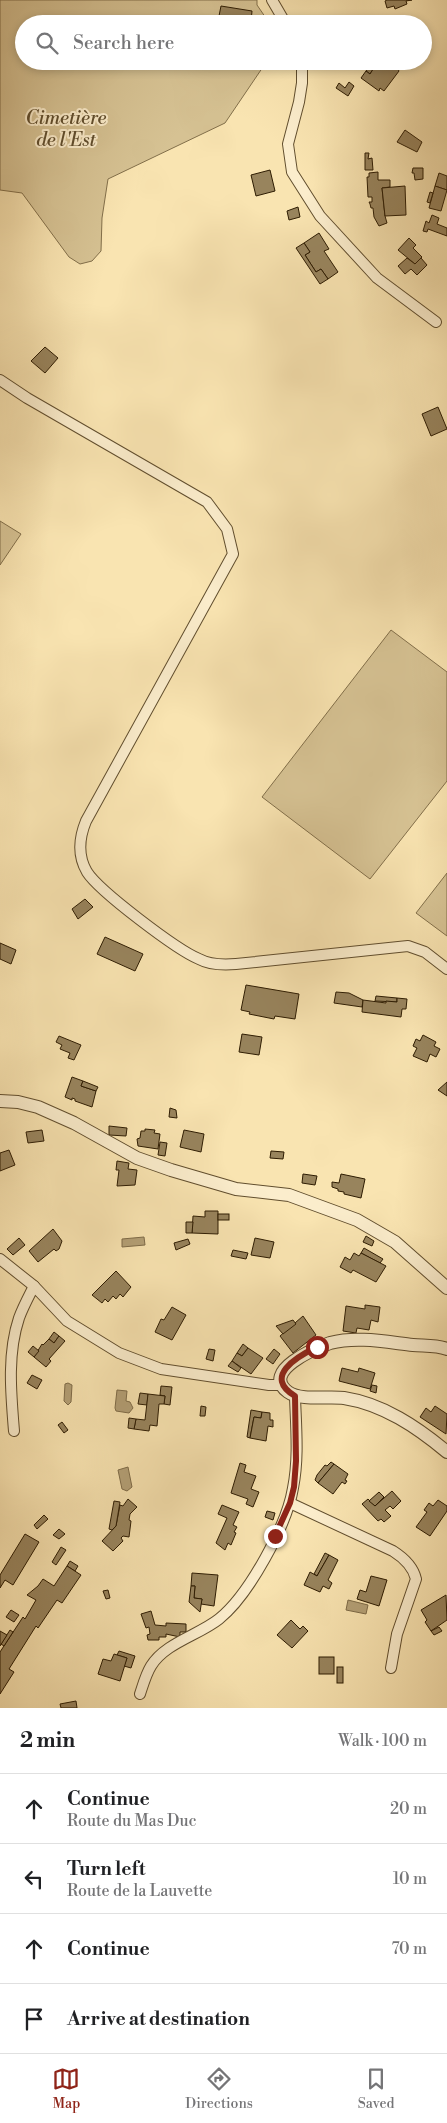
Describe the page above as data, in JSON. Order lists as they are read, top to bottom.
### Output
{
  "parks": ["Cimetière de l'Est"],
  "page": {
    "search": "Search here",
    "heading": ["2 min", "Walk · 100 m"],
    "list": [
      ["Continue", "Route du Mas Duc", "20 m"],
      ["Turn left", "Route de la Lauvette", "10 m"],
      ["Continue", "70 m"],
      "Arrive at destination"
    ],
    "nav": ["Map", "Directions", "Saved"]
  }
}
